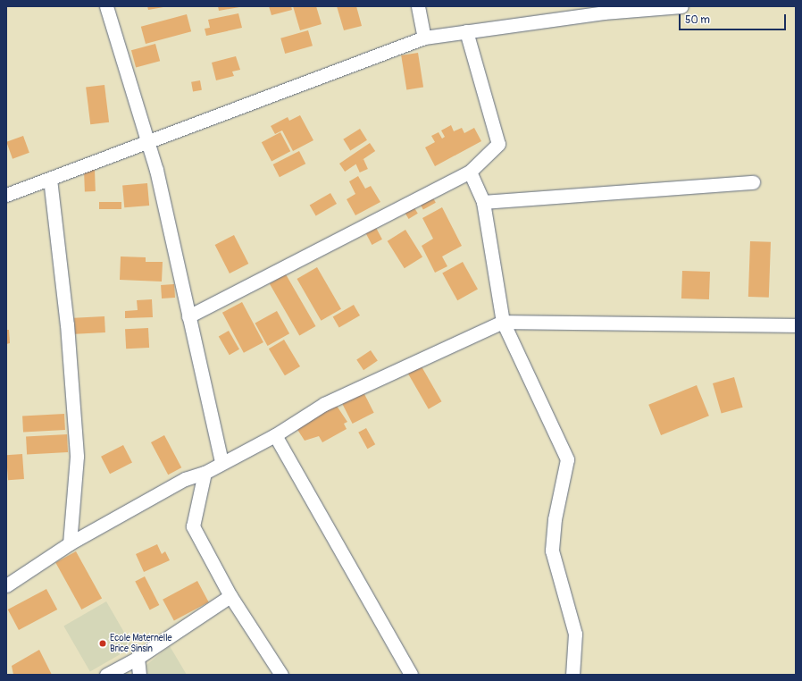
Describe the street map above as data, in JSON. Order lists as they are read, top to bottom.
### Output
{
  "places": ["Ecole Maternelle Brice Sinsin"],
  "scale_bar": "50 m"
}
